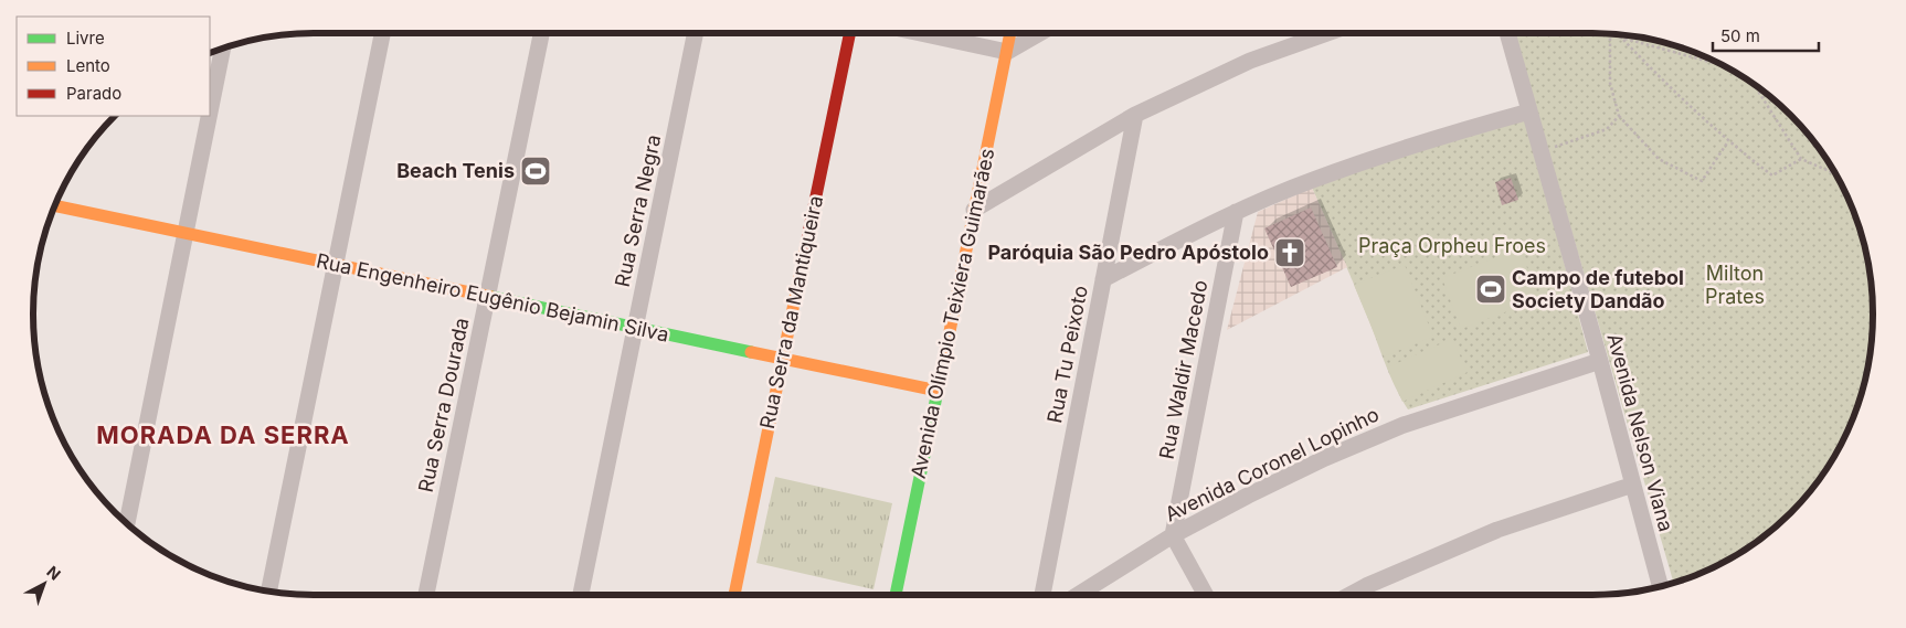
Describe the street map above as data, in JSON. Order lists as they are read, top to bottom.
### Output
{
  "streets": {
    "street": [
      "Rua Serra Negra",
      "Rua Engenheiro Eugênio Bejamin Silva",
      "Rua Serra da Mantiqueira",
      "Avenida Olímpio Teixiera Guimarães",
      "Rua Tu Peixoto",
      "Rua Waldir Macedo",
      "Rua Serra Dourada",
      "Avenida Nelson Viana",
      "Avenida Coronel Lopinho"
    ]
  },
  "crossings": [
    ["Rua Serra Negra", "Rua Engenheiro Eugênio Bejamin Silva"],
    ["Rua Engenheiro Eugênio Bejamin Silva", "Rua Serra da Mantiqueira"],
    ["Rua Engenheiro Eugênio Bejamin Silva", "Avenida Olímpio Teixiera Guimarães"],
    ["Rua Engenheiro Eugênio Bejamin Silva", "Rua Serra Dourada"],
    ["Rua Waldir Macedo", "Avenida Coronel Lopinho"],
    ["Avenida Nelson Viana", "Avenida Coronel Lopinho"]
  ],
  "districts": ["MORADA DA SERRA"],
  "parks": ["Praça Orpheu Froes", "Milton Prates"],
  "places": {
    "sports": ["Beach Tenis", "Campo de futebol Society Dandão"],
    "church": ["Paróquia São Pedro Apóstolo"]
  },
  "legend": ["Livre", "Lento", "Parado"],
  "scale_bar": "50 m",
  "north": "top right"
}
